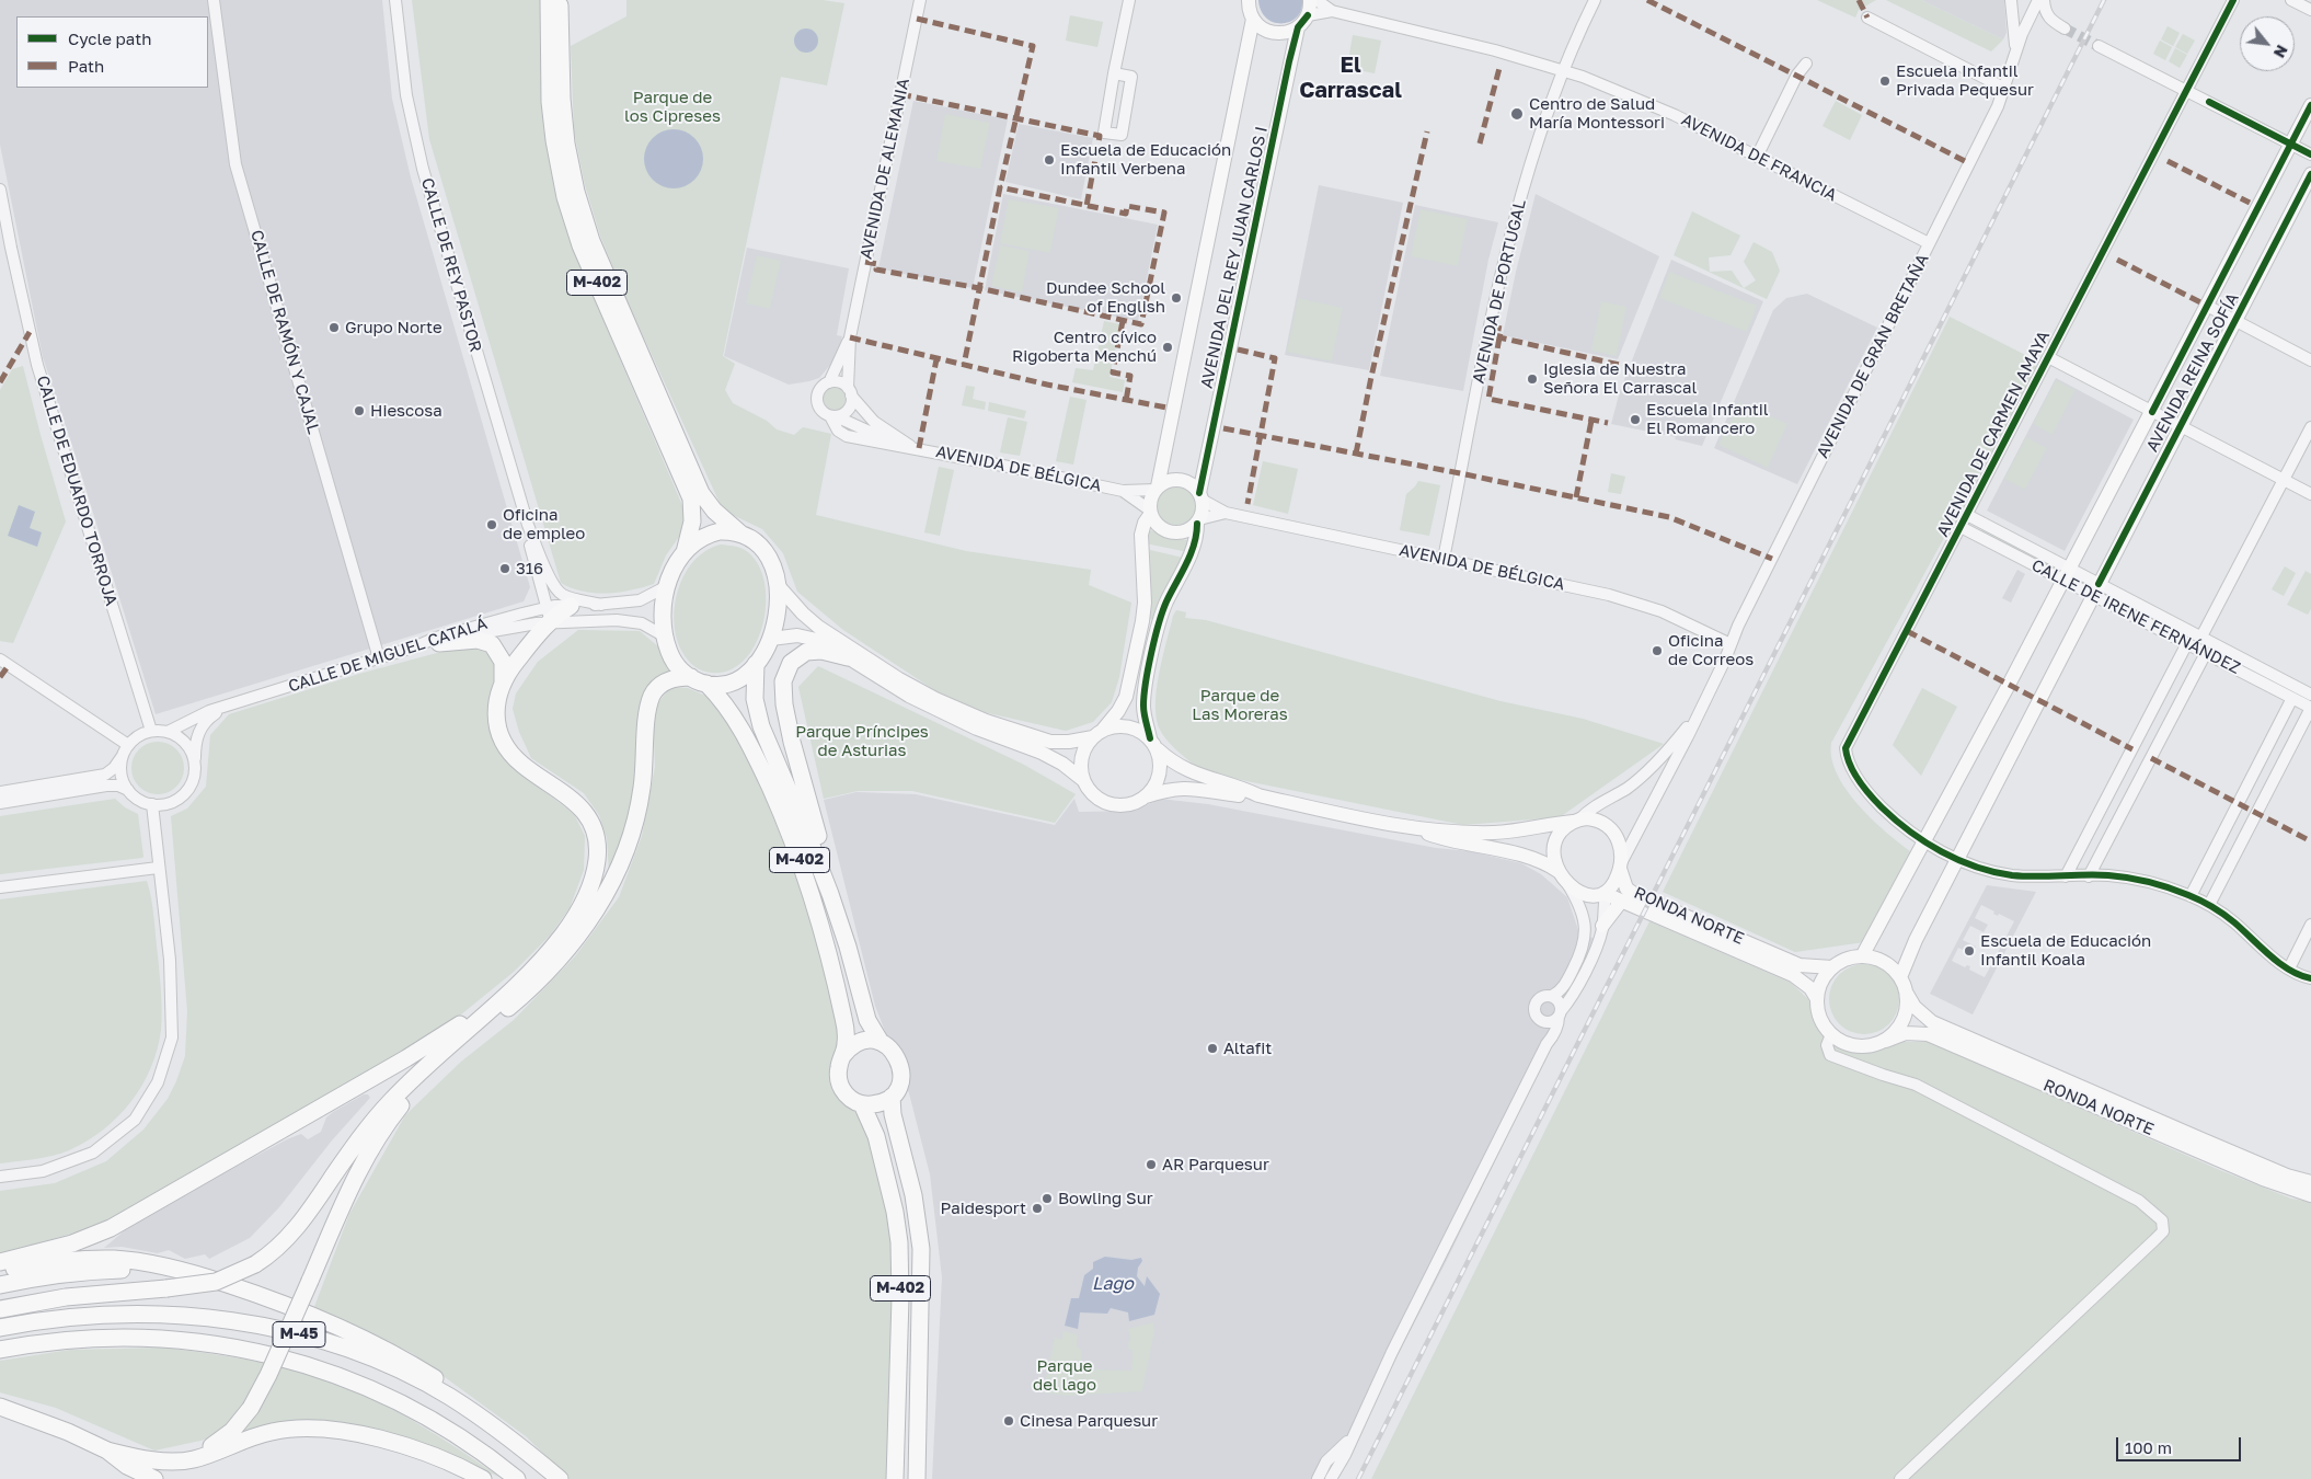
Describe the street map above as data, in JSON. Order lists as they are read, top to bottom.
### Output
{
  "streets": {
    "highway": ["M-402", "M-45"],
    "main road": [
      "AVENIDA DEL REY JUAN CARLOS I",
      "AVENIDA DE GRAN BRETAÑA",
      "AVENIDA REINA SOFÍA",
      "RONDA NORTE"
    ],
    "street": [
      "AVENIDA DE FRANCIA",
      "AVENIDA DE ALEMANIA",
      "CALLE DE REY PASTOR",
      "AVENIDA DE PORTUGAL",
      "CALLE DE RAMÓN Y CAJAL",
      "AVENIDA DE CARMEN AMAYA",
      "AVENIDA DE BÉLGICA",
      "CALLE DE EDUARDO TORROJA",
      "CALLE DE IRENE FERNÁNDEZ",
      "CALLE DE MIGUEL CATALÁ"
    ]
  },
  "crossings": [
    ["AVENIDA DE FRANCIA", "AVENIDA DE PORTUGAL"],
    ["AVENIDA DE FRANCIA", "AVENIDA DE GRAN BRETAÑA"],
    ["AVENIDA DE ALEMANIA", "AVENIDA DE BÉLGICA"],
    ["CALLE DE REY PASTOR", "CALLE DE MIGUEL CATALÁ"],
    ["AVENIDA DE PORTUGAL", "AVENIDA DE BÉLGICA"],
    ["CALLE DE RAMÓN Y CAJAL", "CALLE DE MIGUEL CATALÁ"],
    ["AVENIDA DE GRAN BRETAÑA", "AVENIDA DE BÉLGICA"],
    ["AVENIDA DE GRAN BRETAÑA", "RONDA NORTE"],
    ["AVENIDA REINA SOFÍA", "AVENIDA DE CARMEN AMAYA"],
    ["AVENIDA REINA SOFÍA", "CALLE DE IRENE FERNÁNDEZ"],
    ["AVENIDA REINA SOFÍA", "RONDA NORTE"],
    ["AVENIDA DE CARMEN AMAYA", "CALLE DE IRENE FERNÁNDEZ"],
    ["CALLE DE EDUARDO TORROJA", "CALLE DE MIGUEL CATALÁ"]
  ],
  "districts": ["El Carrascal"],
  "water": ["Lago"],
  "parks": [
    "Parque de los Cipreses",
    "Parque de Las Moreras",
    "Parque Príncipes de Asturias",
    "Parque del lago"
  ],
  "places": [
    "Escuela Infantil Privada Pequesur",
    "Centro de Salud María Montessori",
    "Escuela de Educación Infantil Verbena",
    "Dundee School of English",
    "Grupo Norte",
    "Centro cívico Rigoberta Menchú",
    "Iglesia de Nuestra Señora El Carrascal",
    "Hiescosa",
    "Escuela Infantil El Romancero",
    "Oficina de empleo",
    "316",
    "Oficina de Correos",
    "Escuela de Educación Infantil Koala",
    "Altafit",
    "AR Parquesur",
    "Bowling Sur",
    "Paidesport",
    "Cinesa Parquesur"
  ],
  "legend": ["Cycle path", "Path"],
  "scale_bar": "100 m",
  "north": "bottom right"
}
